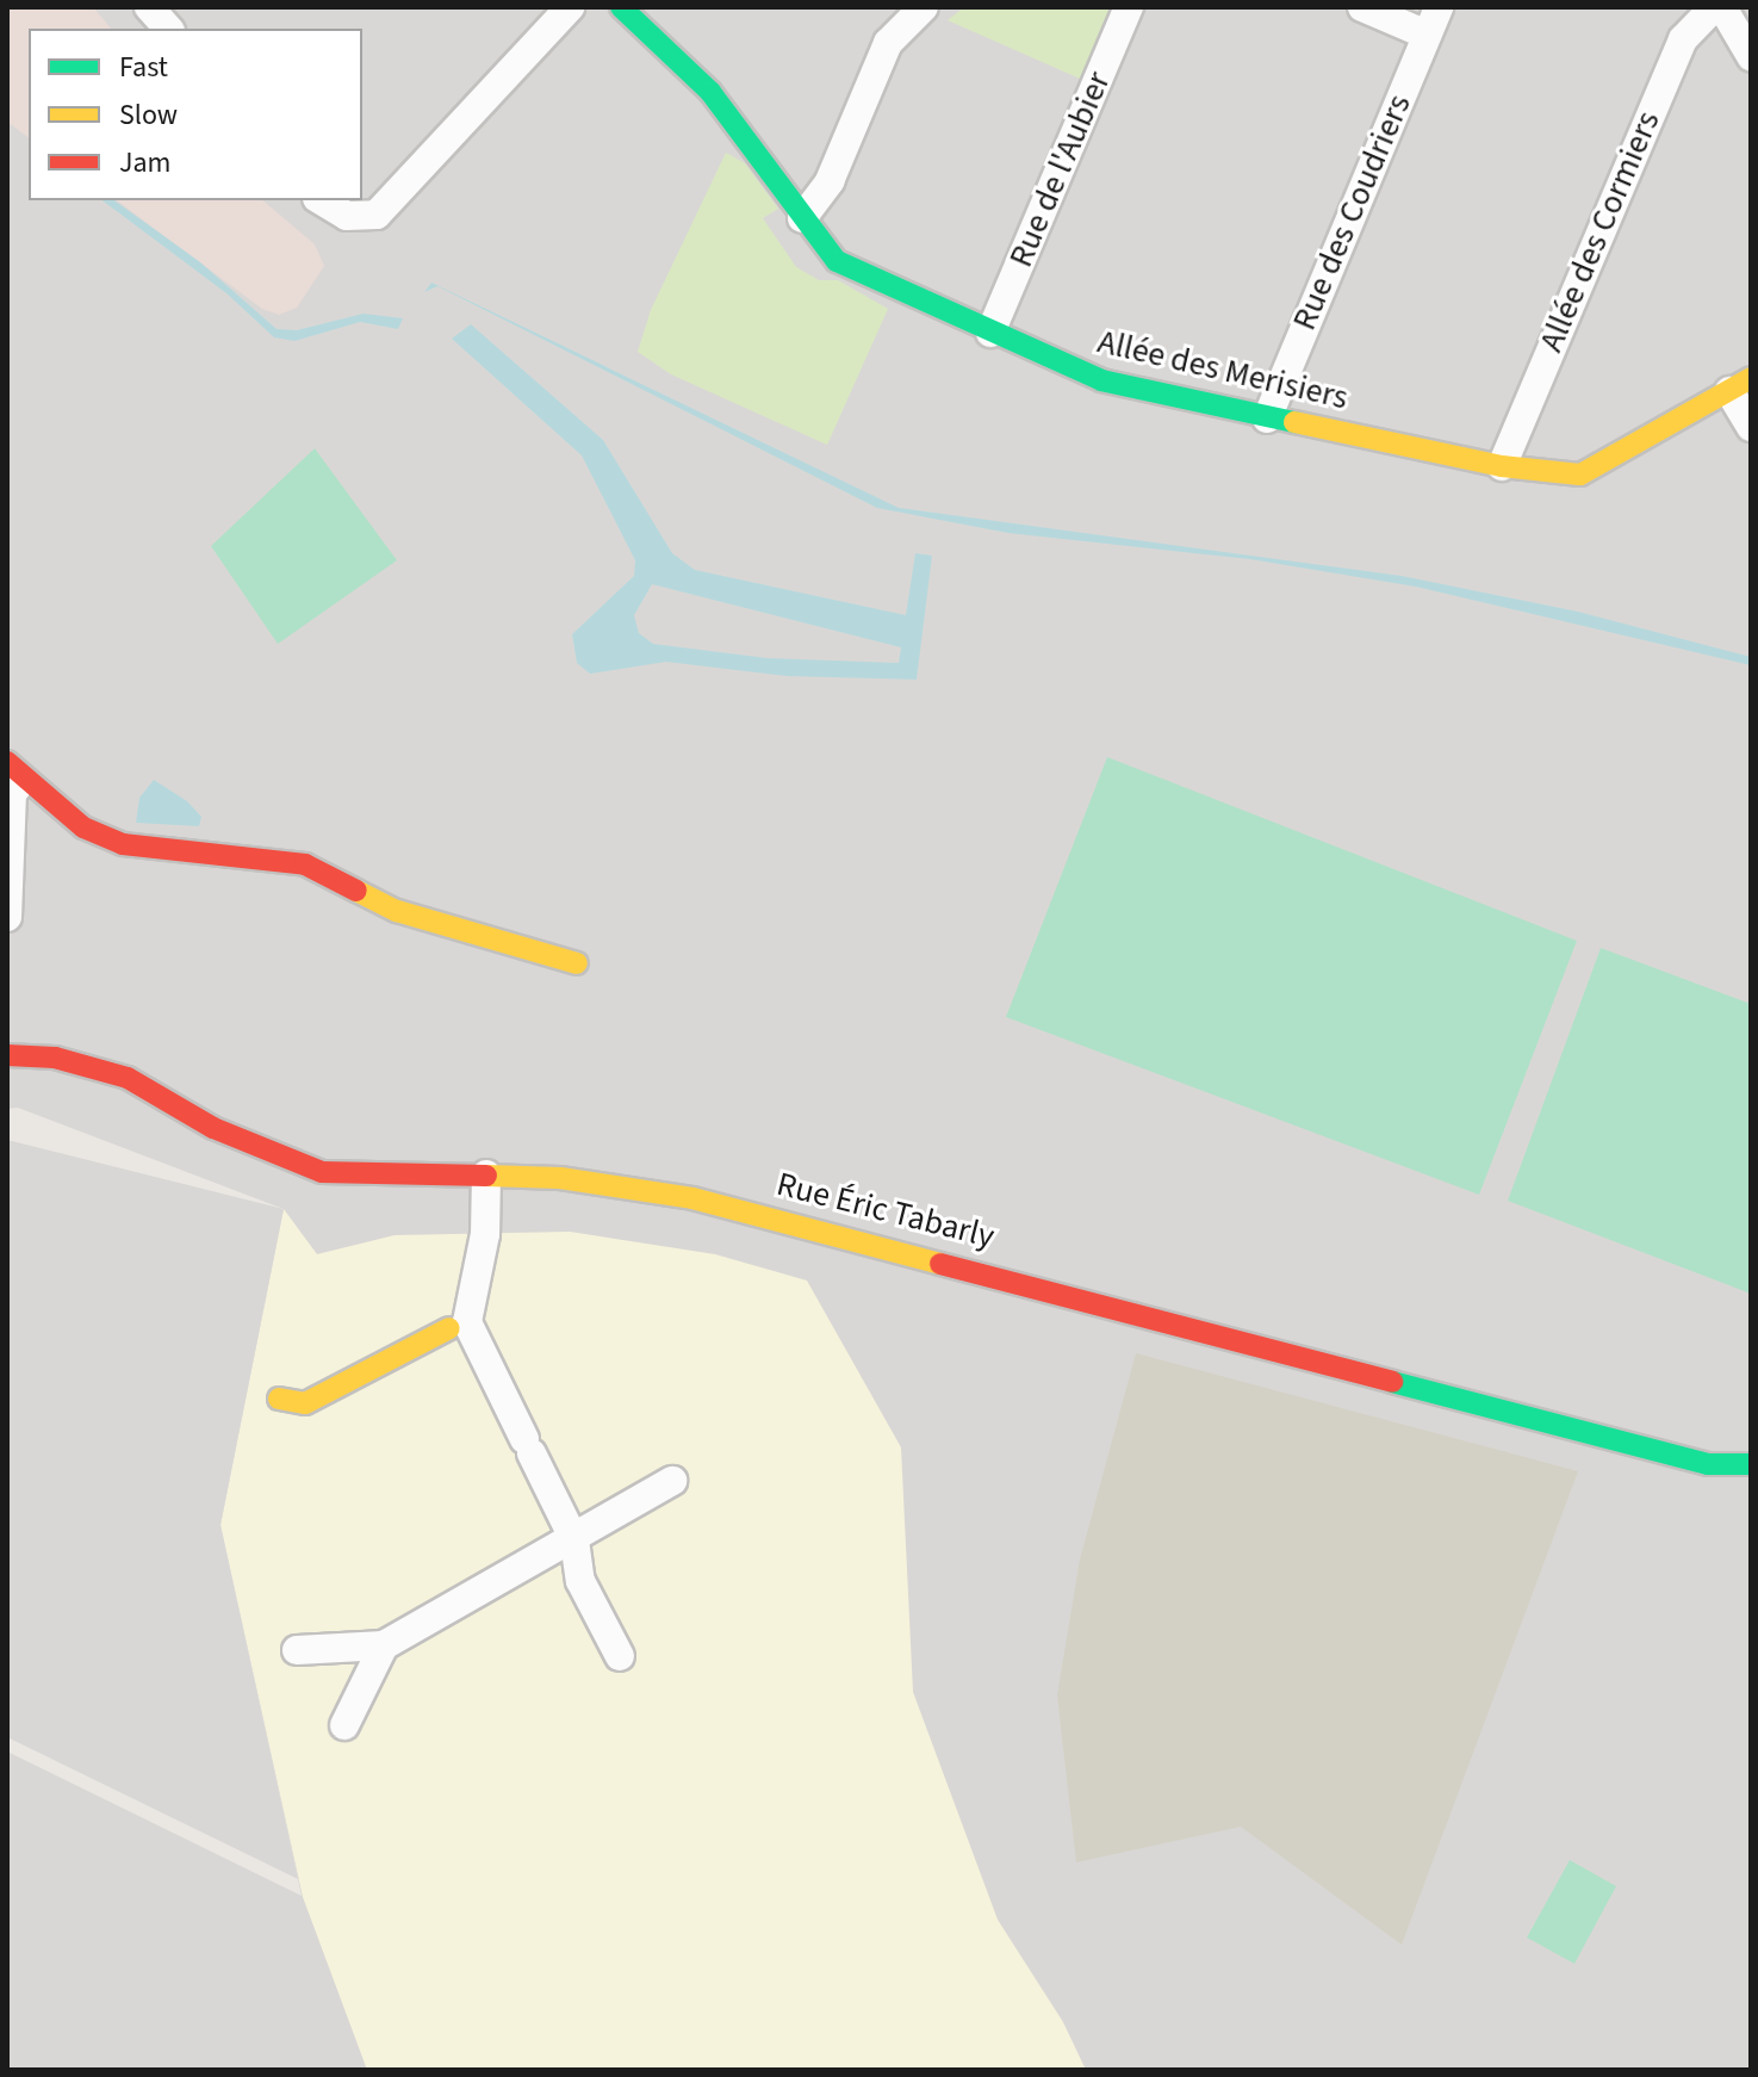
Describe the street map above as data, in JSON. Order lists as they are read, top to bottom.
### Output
{
  "streets": {
    "street": [
      "Rue de l'Aubier",
      "Rue des Coudriers",
      "Allée des Cormiers",
      "Allée des Merisiers",
      "Rue Éric Tabarly"
    ]
  },
  "crossings": [
    ["Rue de l'Aubier", "Allée des Merisiers"],
    ["Rue des Coudriers", "Allée des Merisiers"],
    ["Allée des Cormiers", "Allée des Merisiers"]
  ],
  "legend": ["Fast", "Slow", "Jam"]
}
